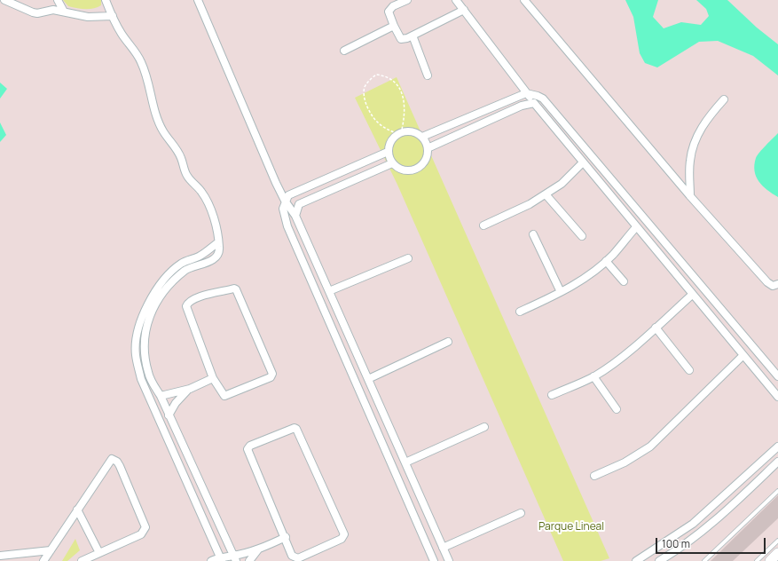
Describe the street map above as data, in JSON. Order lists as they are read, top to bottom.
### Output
{
  "parks": ["Parque Lineal"],
  "scale_bar": "100 m"
}
